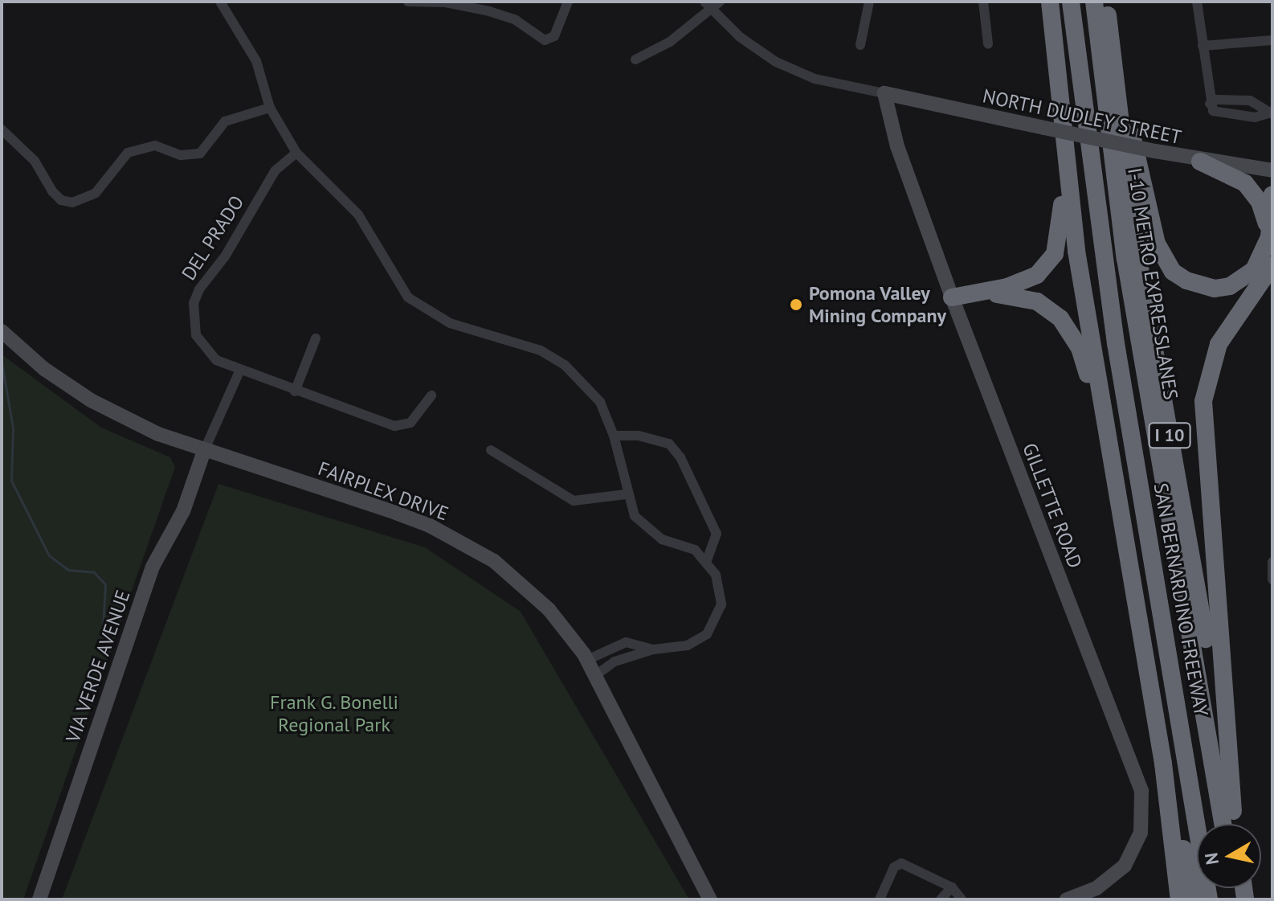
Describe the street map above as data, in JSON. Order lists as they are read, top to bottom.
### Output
{
  "streets": {
    "highway": ["I-10 METRO EXPRESSLANES", "I 10", "SAN BERNARDINO FREEWAY"],
    "main road": [
      "NORTH DUDLEY STREET",
      "FAIRPLEX DRIVE",
      "GILLETTE ROAD",
      "VIA VERDE AVENUE"
    ],
    "street": ["DEL PRADO"]
  },
  "crossings": [
    ["NORTH DUDLEY STREET", "GILLETTE ROAD"],
    ["I-10 METRO EXPRESSLANES", "SAN BERNARDINO FREEWAY"],
    ["FAIRPLEX DRIVE", "VIA VERDE AVENUE"]
  ],
  "parks": ["Frank G. Bonelli Regional Park"],
  "places": ["Pomona Valley Mining Company"],
  "north": "left"
}
